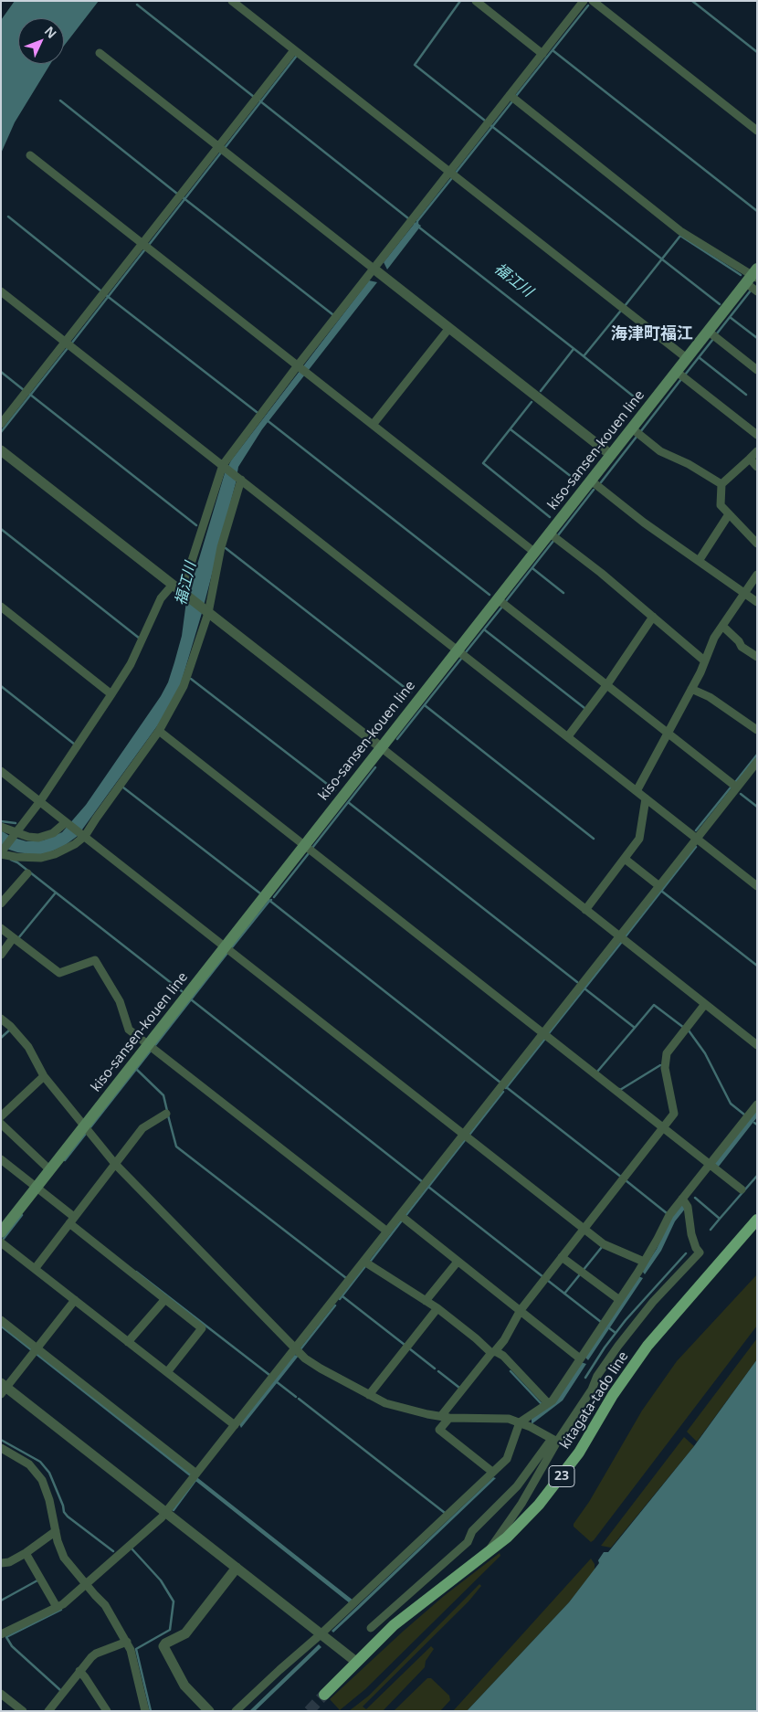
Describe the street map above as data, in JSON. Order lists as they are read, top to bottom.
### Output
{
  "streets": {
    "main road": ["kiso-sansen-kouen line", "kitagata-tado line", "23"]
  },
  "districts": ["海津町福江"],
  "water": ["福江川"],
  "north": "top right"
}
